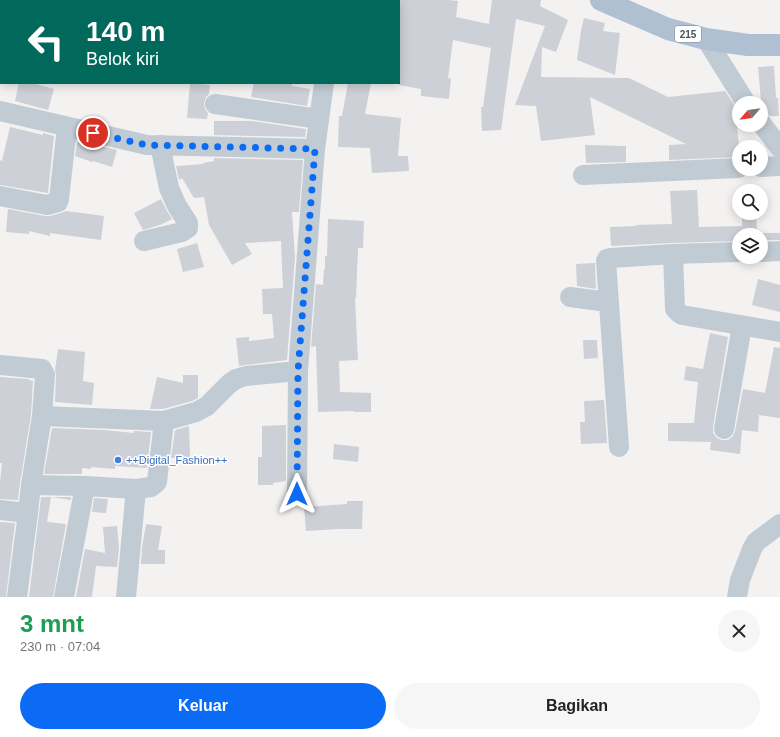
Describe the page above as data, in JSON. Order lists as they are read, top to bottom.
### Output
{
  "streets": {
    "main road": ["215"]
  },
  "places": ["++Digital_Fashion++"],
  "north": "bottom left",
  "page": {
    "turn": ["140 m", "Belok kiri"],
    "heading": ["3 mnt", "230 m · 07:04"],
    "buttons": ["Keluar", "Bagikan"]
  }
}
